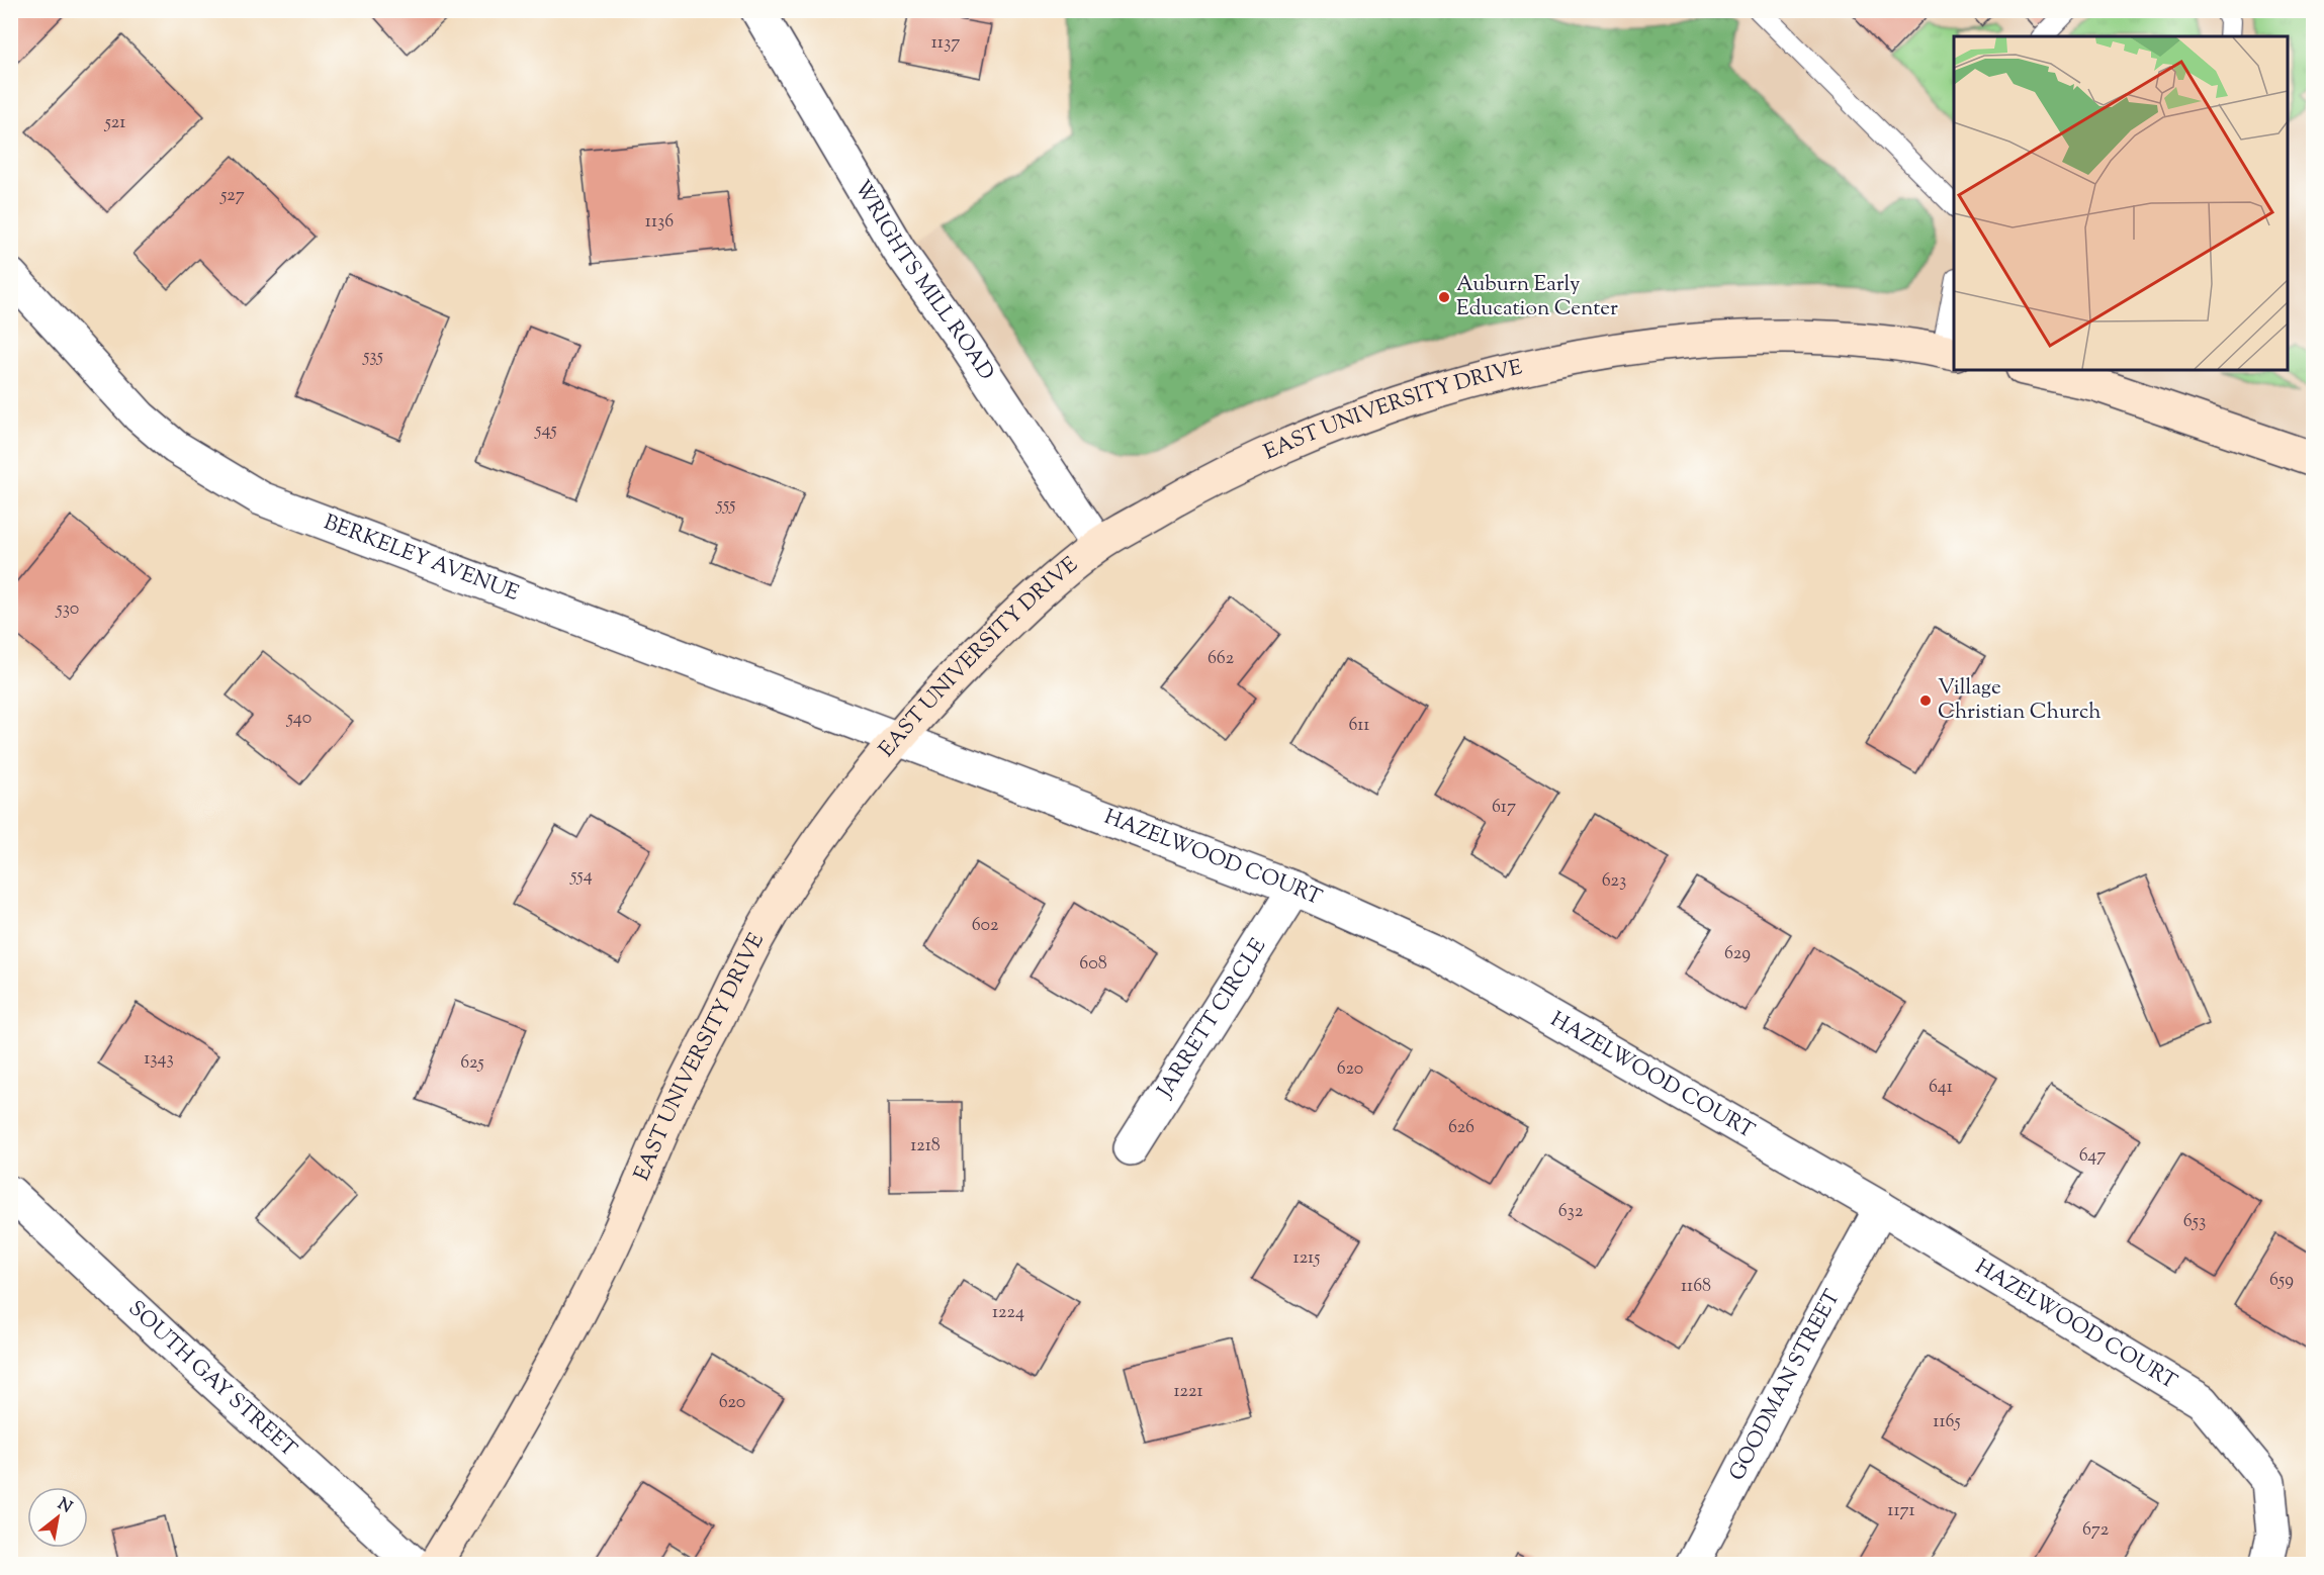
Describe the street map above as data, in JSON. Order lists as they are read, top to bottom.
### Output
{
  "streets": {
    "main road": ["EAST UNIVERSITY DRIVE"],
    "street": [
      "WRIGHTS MILL ROAD",
      "BERKELEY AVENUE",
      "HAZELWOOD COURT",
      "JARRETT CIRCLE",
      "SOUTH GAY STREET",
      "GOODMAN STREET"
    ]
  },
  "crossings": [
    ["WRIGHTS MILL ROAD", "EAST UNIVERSITY DRIVE"],
    ["EAST UNIVERSITY DRIVE", "BERKELEY AVENUE"],
    ["EAST UNIVERSITY DRIVE", "HAZELWOOD COURT"],
    ["BERKELEY AVENUE", "HAZELWOOD COURT"],
    ["HAZELWOOD COURT", "JARRETT CIRCLE"],
    ["HAZELWOOD COURT", "GOODMAN STREET"]
  ],
  "places": ["Auburn Early Education Center", "Village Christian Church"],
  "house_numbers": [
    "1137",
    "521",
    "527",
    "1136",
    "535",
    "545",
    "555",
    "530",
    "662",
    "540",
    "611",
    "617",
    "554",
    "623",
    "602",
    "629",
    "608",
    "1343",
    "625",
    "620",
    "641",
    "626",
    "1218",
    "647",
    "632",
    "653",
    "1215",
    "659",
    "1168",
    "1224",
    "1221",
    "620",
    "1165",
    "1171",
    "672"
  ],
  "north": "top right"
}
